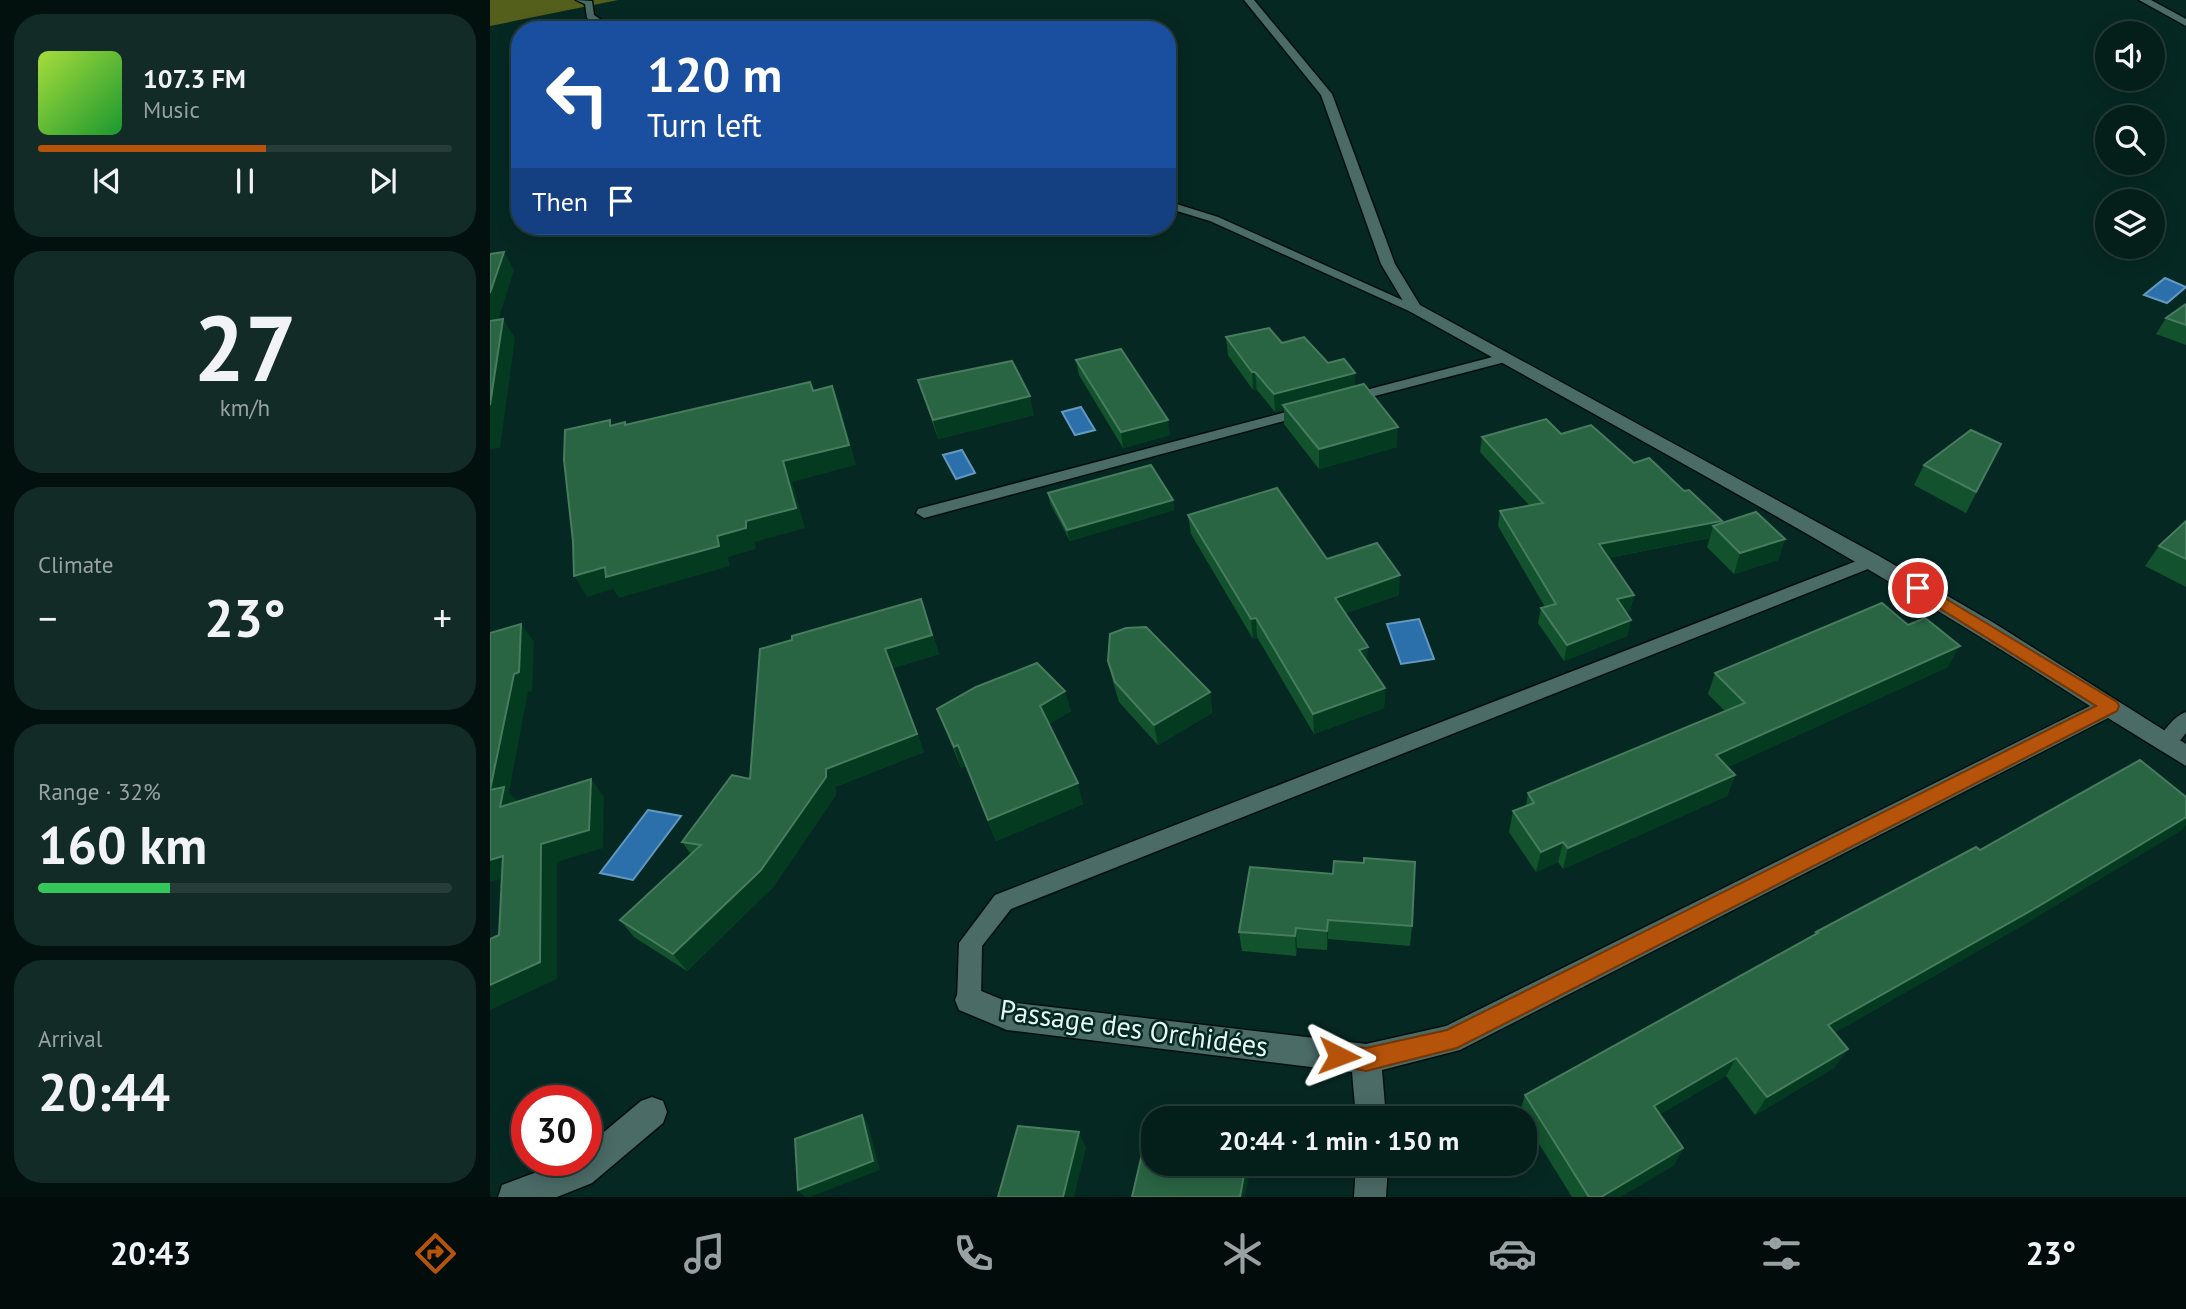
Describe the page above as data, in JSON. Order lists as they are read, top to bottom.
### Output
{
  "streets": {
    "street": ["Passage des Orchidées"]
  },
  "page": {
    "turn": ["120 m", "Turn left"],
    "song": ["107.3 FM", "Music"],
    "then": "Then",
    "tile": [
      ["27", "km/h"],
      "Climate",
      ["Range · 32%", "160 km"],
      ["Arrival", "20:44"]
    ],
    "heat": ["−", "23°", "+"],
    "limit": "30",
    "trip": "20:44 · 1 min · 150 m",
    "tabs": ["20:43", "23°"]
  }
}
